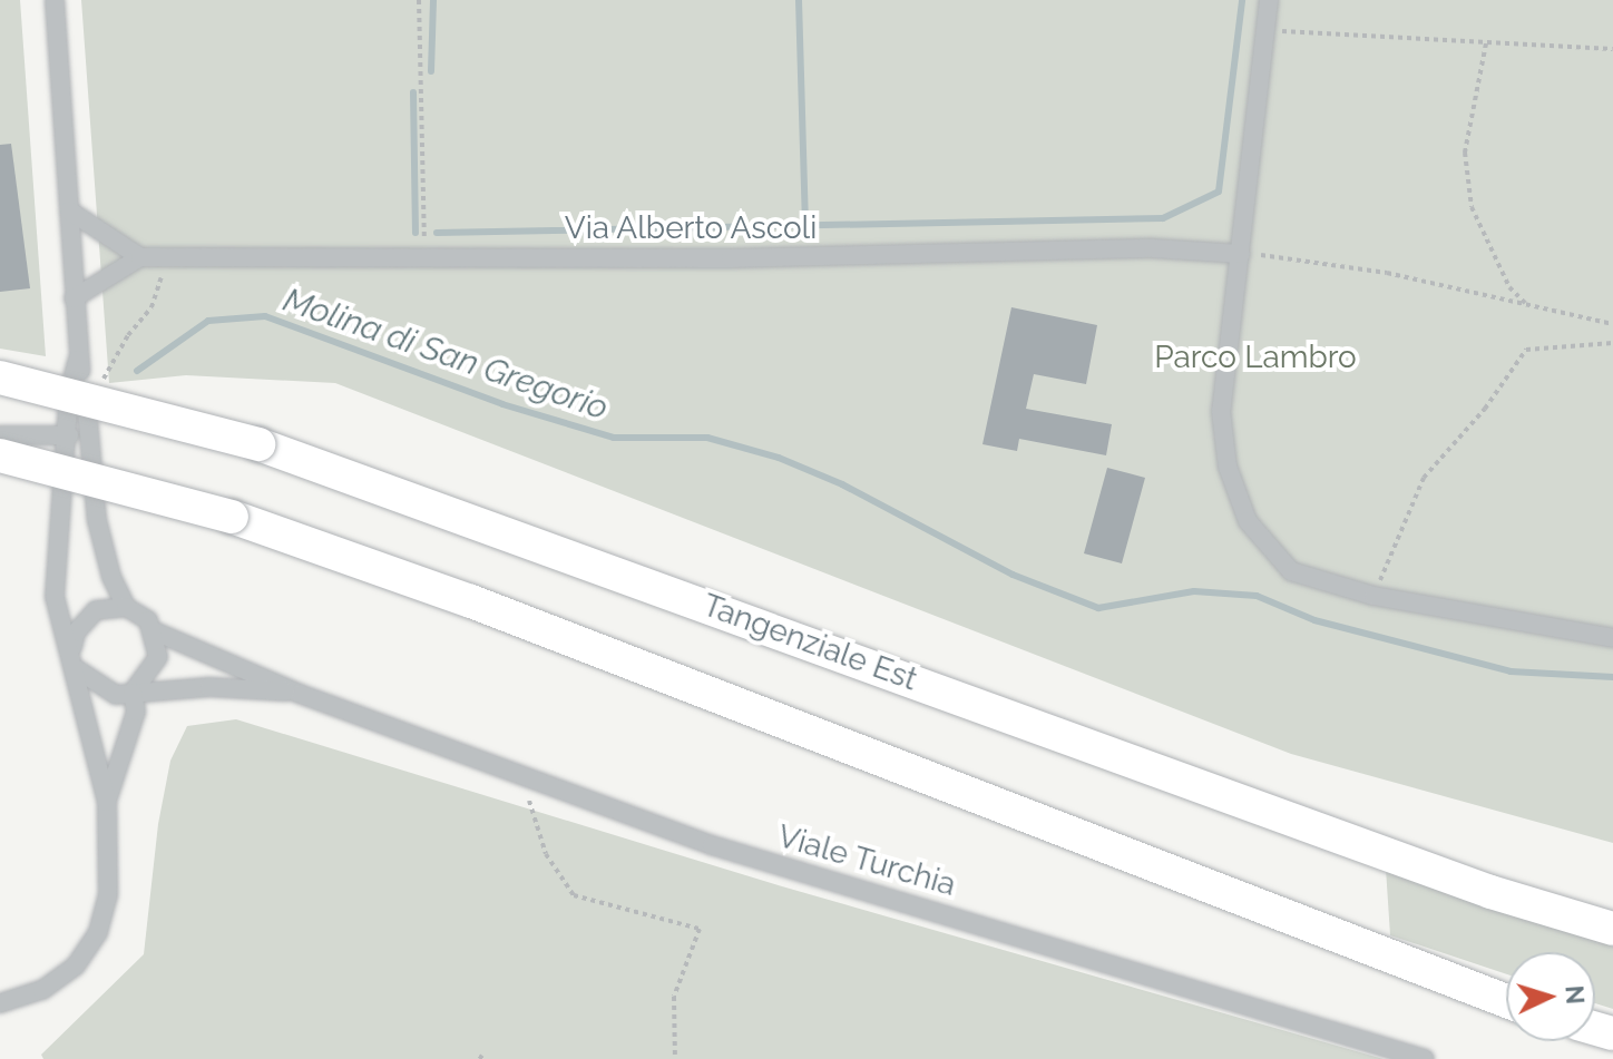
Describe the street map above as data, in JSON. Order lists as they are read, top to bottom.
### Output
{
  "streets": {
    "highway": ["Tangenziale Est"],
    "street": ["Via Alberto Ascoli", "Viale Turchia"]
  },
  "water": ["Molina di San Gregorio"],
  "parks": ["Parco Lambro"],
  "north": "right"
}
